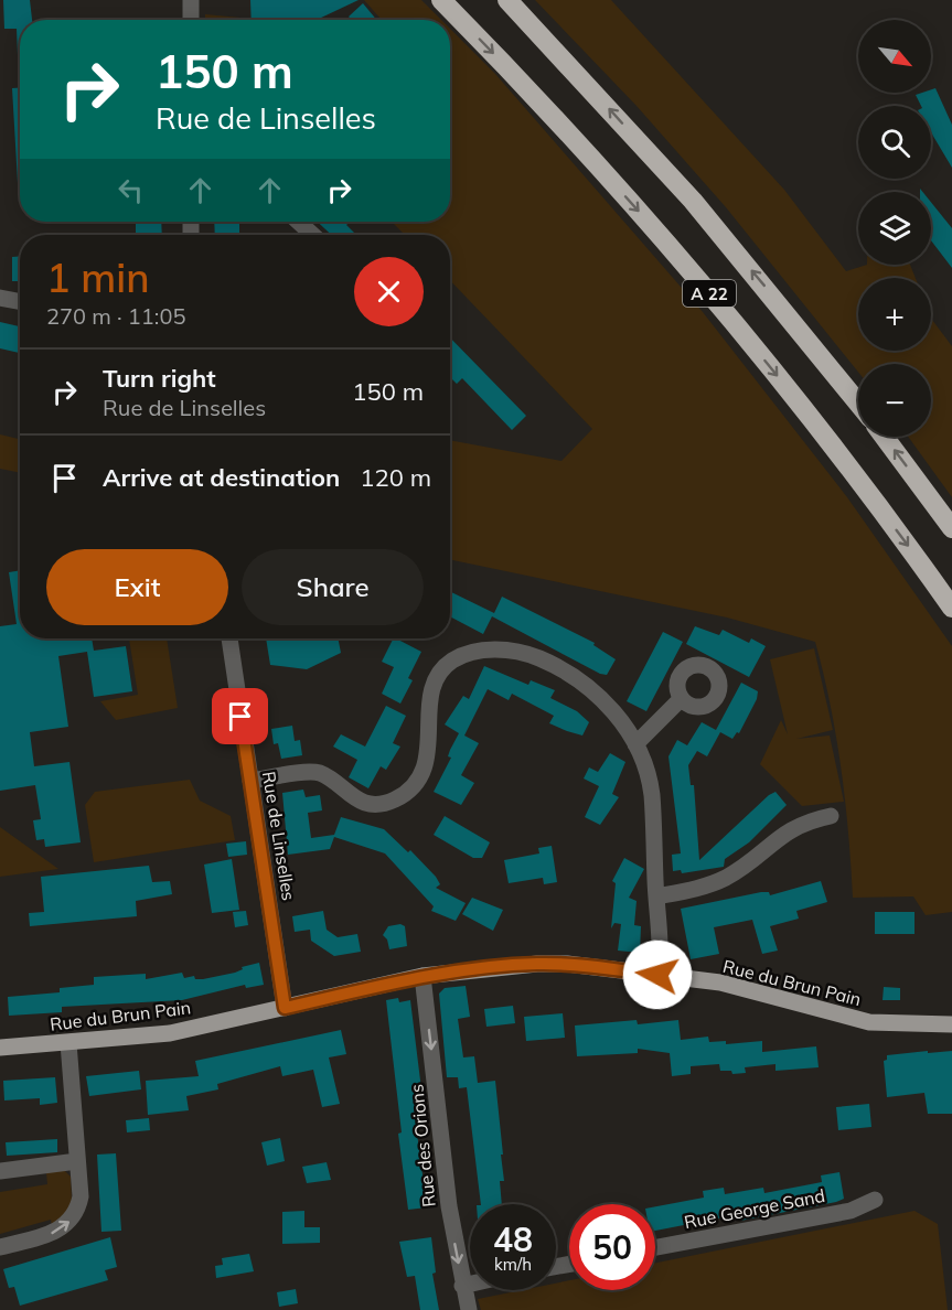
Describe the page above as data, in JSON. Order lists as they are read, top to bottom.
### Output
{
  "streets": {
    "highway": ["A 22"],
    "main road": ["Rue du Brun Pain"],
    "street": ["Rue de Linselles", "Rue des Orions", "Rue George Sand"]
  },
  "crossings": [
    ["Rue de Linselles", "Rue du Brun Pain"],
    ["Rue du Brun Pain", "Rue des Orions"]
  ],
  "one_way": ["Rue des Orions"],
  "north": "bottom right",
  "page": {
    "map_buttons": ["+", "−"],
    "turn": ["150 m", "Rue de Linselles"],
    "heading": ["1 min", "270 m · 11:05"],
    "list": [
      {
        "name": "Turn right",
        "note": "Rue de Linselles",
        "value": "150 m"
      },
      {
        "name": "Arrive at destination",
        "value": "120 m"
      }
    ],
    "buttons": ["Exit", "Share"],
    "speed": "48 km/h",
    "limit": "50"
  }
}
